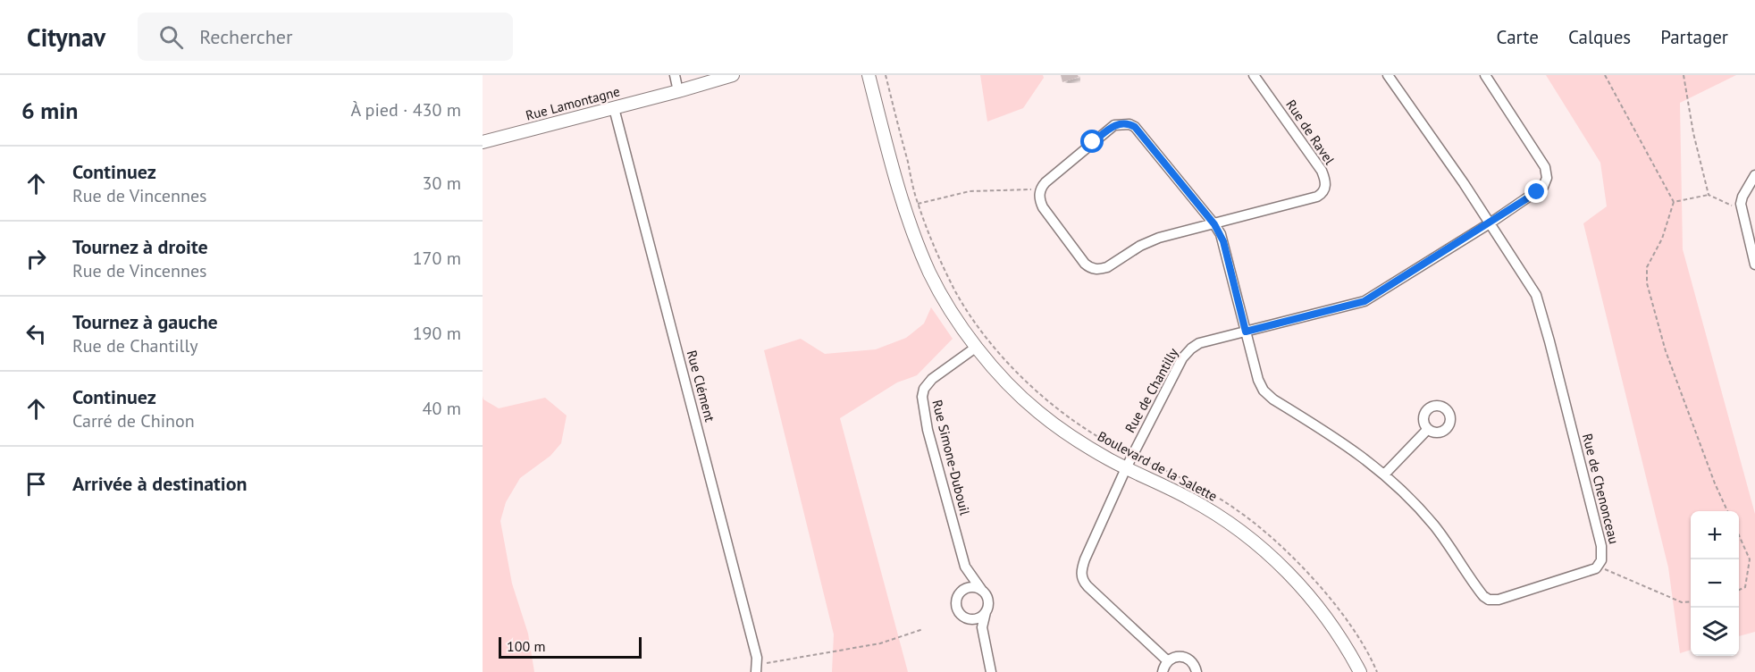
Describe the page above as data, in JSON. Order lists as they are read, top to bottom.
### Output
{
  "streets": {
    "street": [
      "Rue Lamontagne",
      "Rue de Ravel",
      "Rue Clément",
      "Rue de Chantilly",
      "Rue Simone-Dubouil",
      "Boulevard de la Salette",
      "Rue de Chenonceau"
    ]
  },
  "crossings": [
    ["Rue Lamontagne", "Rue Clément"],
    ["Rue de Ravel", "Rue de Chenonceau"],
    ["Rue de Chantilly", "Boulevard de la Salette"],
    ["Rue de Chantilly", "Rue de Chenonceau"],
    ["Rue Simone-Dubouil", "Boulevard de la Salette"]
  ],
  "scale_bar": "100 m",
  "page": {
    "header": "Citynav",
    "search": "Rechercher",
    "nav": ["Carte", "Calques", "Partager"],
    "heading": ["6 min", "À pied · 430 m"],
    "list": [
      ["Continuez", "Rue de Vincennes", "30 m"],
      ["Tournez à droite", "Rue de Vincennes", "170 m"],
      ["Tournez à gauche", "Rue de Chantilly", "190 m"],
      ["Continuez", "Carré de Chinon", "40 m"],
      "Arrivée à destination"
    ],
    "map_buttons": ["+", "−"],
    "scale": "100 m"
  }
}
